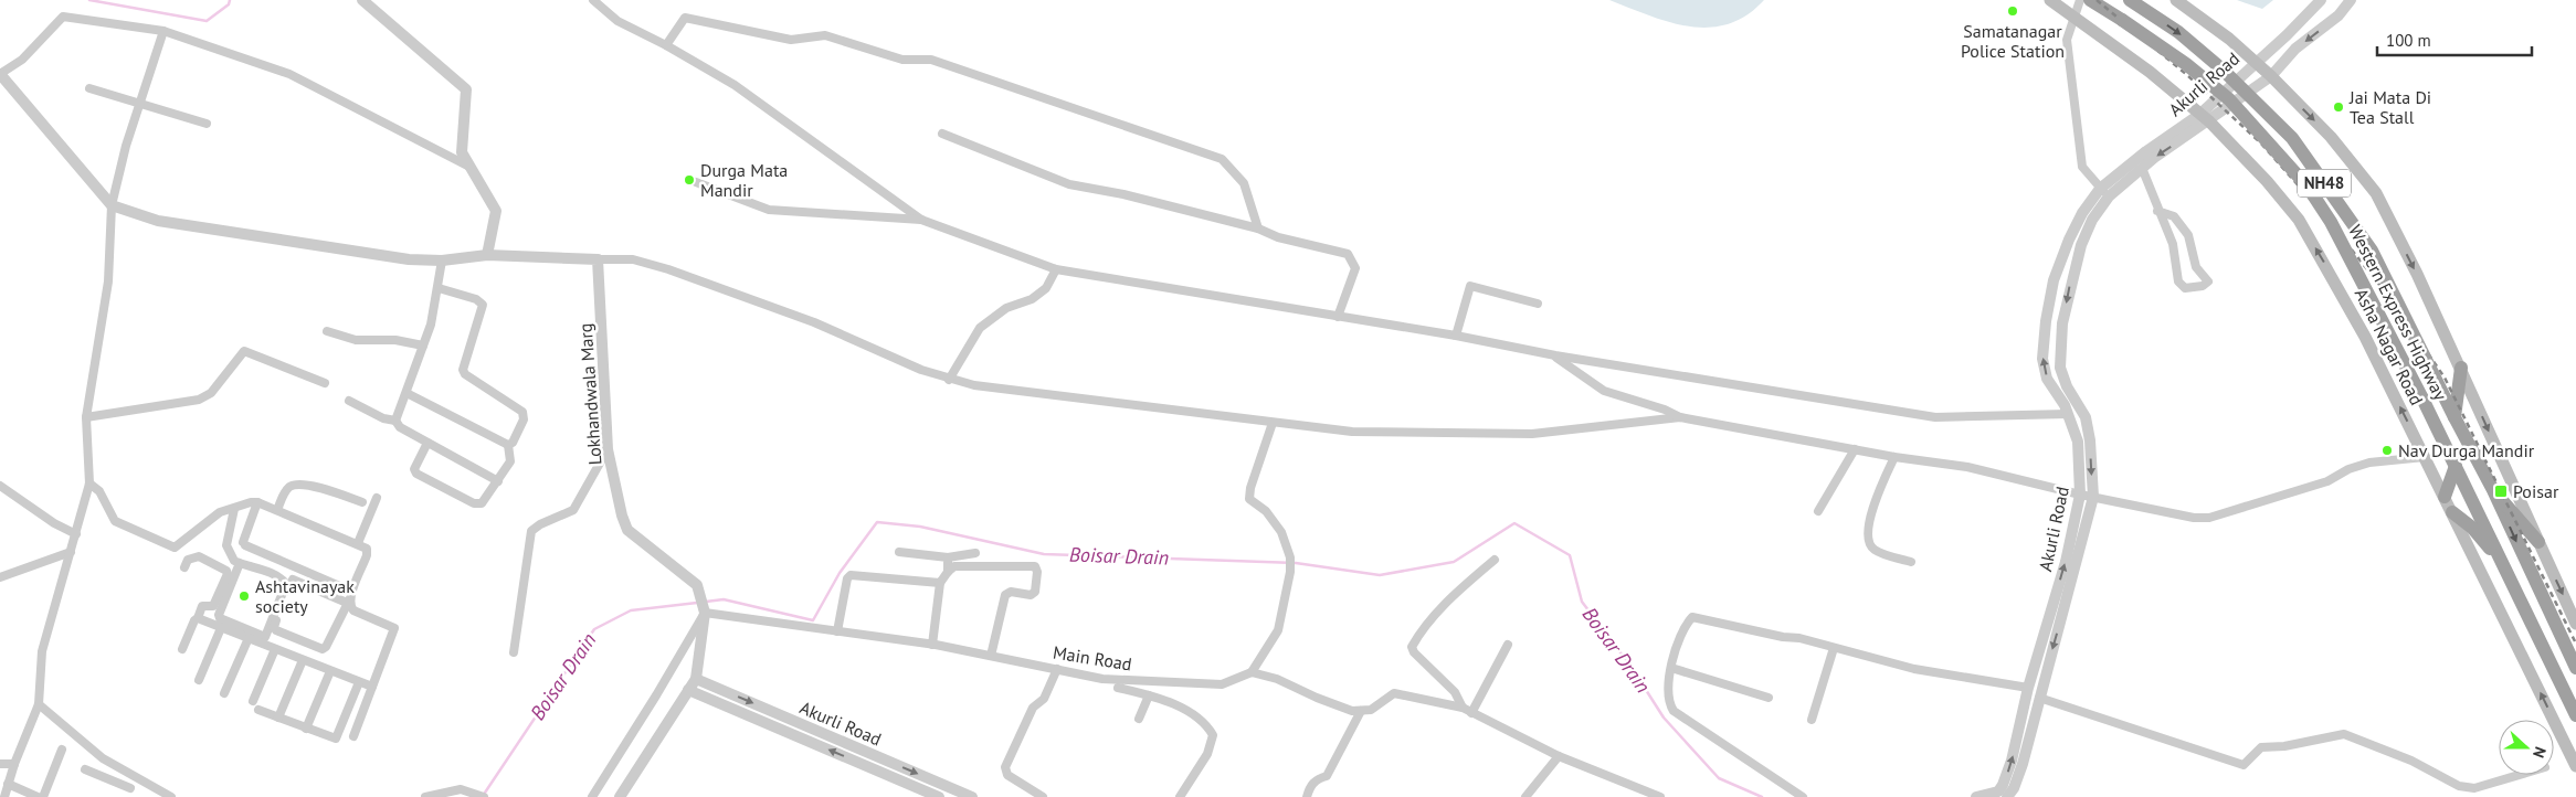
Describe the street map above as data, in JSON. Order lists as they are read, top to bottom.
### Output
{
  "streets": {
    "highway": ["NH48", "Western Express Highway"],
    "main road": ["Asha Nagar Road"],
    "street": ["Akurli Road", "Lokhandwala Marg", "Main Road"]
  },
  "crossings": [
    ["Akurli Road", "Asha Nagar Road"],
    ["Akurli Road", "Lokhandwala Marg"],
    ["Lokhandwala Marg", "Main Road"]
  ],
  "water": ["Boisar Drain"],
  "places": {
    "other": [
      "Samatanagar Police Station",
      "Jai Mata Di Tea Stall",
      "Durga Mata Mandir",
      "Nav Durga Mandir",
      "Ashtavinayak society"
    ],
    "transit": ["Poisar"]
  },
  "scale_bar": "100 m",
  "north": "right"
}
